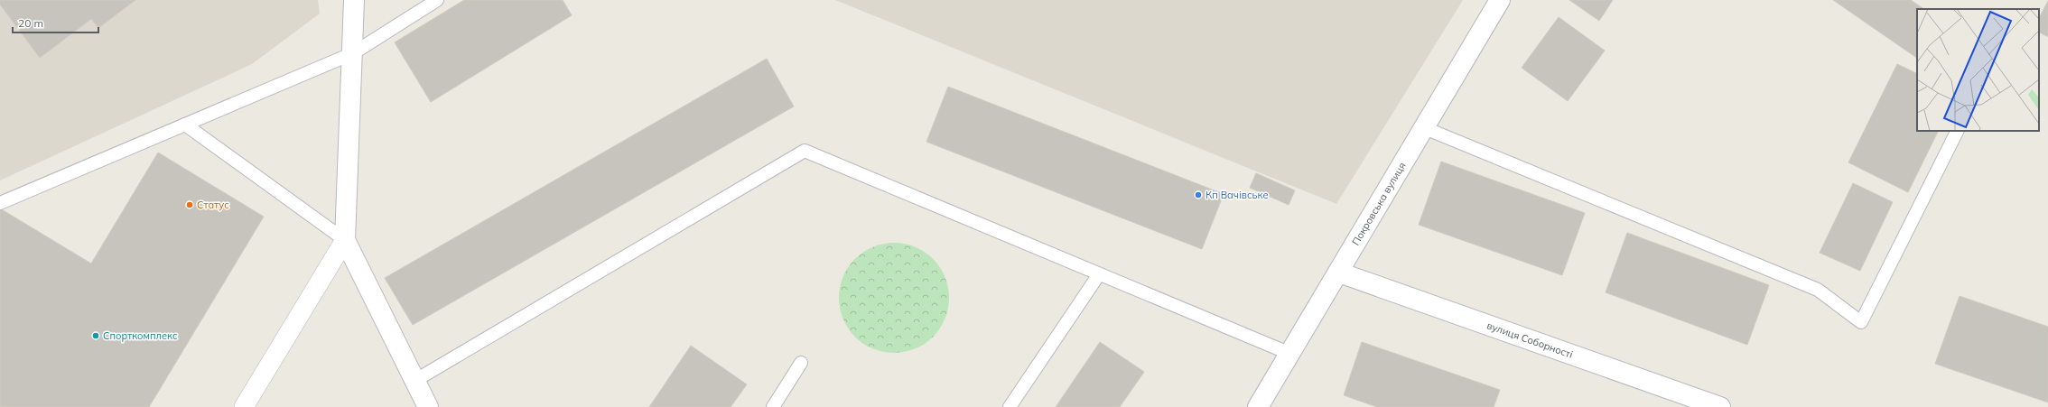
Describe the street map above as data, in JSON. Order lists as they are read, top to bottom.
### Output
{
  "streets": {
    "main road": ["Покровська вулиця", "вулиця Соборності"]
  },
  "crossings": [
    ["Покровська вулиця", "вулиця Соборності"]
  ],
  "places": ["Кп Вачівське", "Статус", "Спорткомплекс"],
  "scale_bar": "20 m"
}
